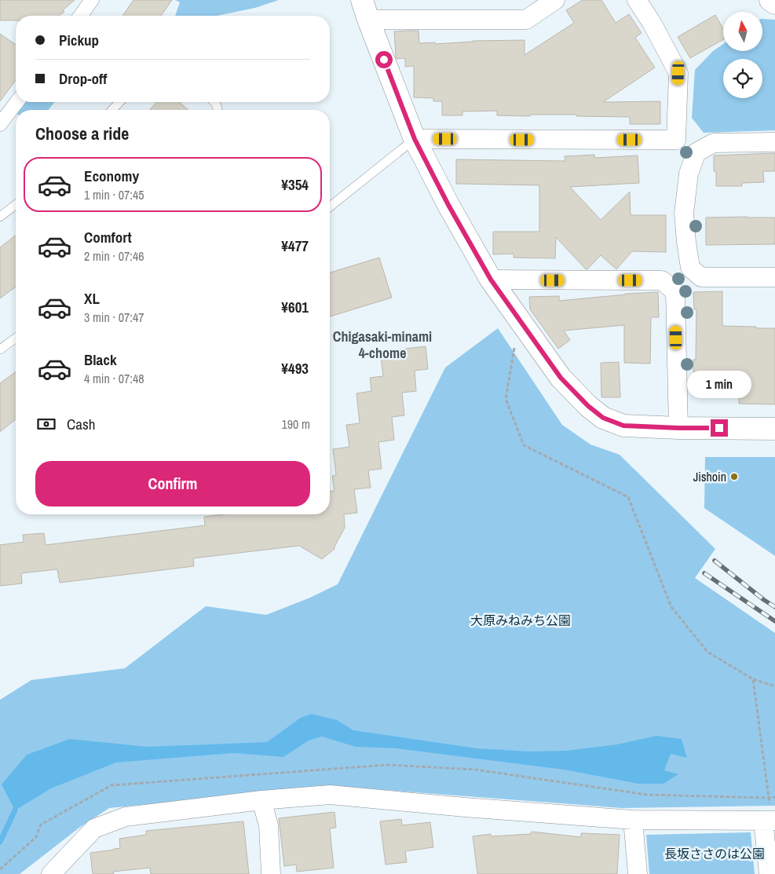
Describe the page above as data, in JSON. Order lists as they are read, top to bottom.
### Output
{
  "districts": ["Chigasaki-minami 4-chome"],
  "parks": ["大原みねみち公園", "長坂ささのは公園"],
  "places": ["Jishoin"],
  "north": "top",
  "page": {
    "banner": ["Pickup", "Drop-off"],
    "heading": "Choose a ride",
    "list": [
      {
        "name": "Economy",
        "note": "1 min · 07:45",
        "value": "¥354"
      },
      {
        "name": "Comfort",
        "note": "2 min · 07:46",
        "value": "¥477"
      },
      {
        "name": "XL",
        "note": "3 min · 07:47",
        "value": "¥601"
      },
      {
        "name": "Black",
        "note": "4 min · 07:48",
        "value": "¥493"
      }
    ],
    "bubble": "1 min",
    "pay": ["Cash", "190 m"],
    "buttons": "Confirm"
  }
}
